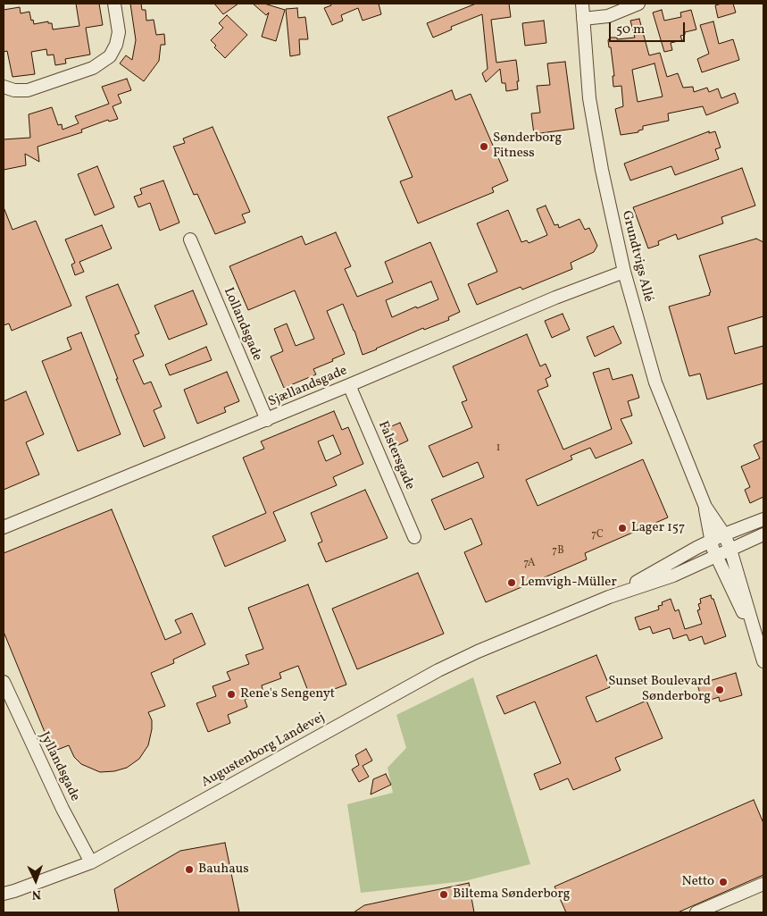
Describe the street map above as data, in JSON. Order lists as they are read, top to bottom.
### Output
{
  "streets": {
    "street": [
      "Grundtvigs Allé",
      "Lollandsgade",
      "Sjællandsgade",
      "Falstersgade",
      "Augustenborg Landevej",
      "Jyllandsgade"
    ]
  },
  "crossings": [
    ["Grundtvigs Allé", "Sjællandsgade"],
    ["Grundtvigs Allé", "Augustenborg Landevej"],
    ["Lollandsgade", "Sjællandsgade"],
    ["Sjællandsgade", "Falstersgade"],
    ["Augustenborg Landevej", "Jyllandsgade"]
  ],
  "places": [
    "Sønderborg Fitness",
    "Lager 157",
    "Lemvigh-Müller",
    "Sunset Boulevard Sønderborg",
    "Rene's Sengenyt",
    "Bauhaus",
    "Netto",
    "Biltema Sønderborg"
  ],
  "house_numbers": [
    "1",
    "7C",
    "7B",
    "7A"
  ],
  "scale_bar": "50 m",
  "north": "bottom"
}
